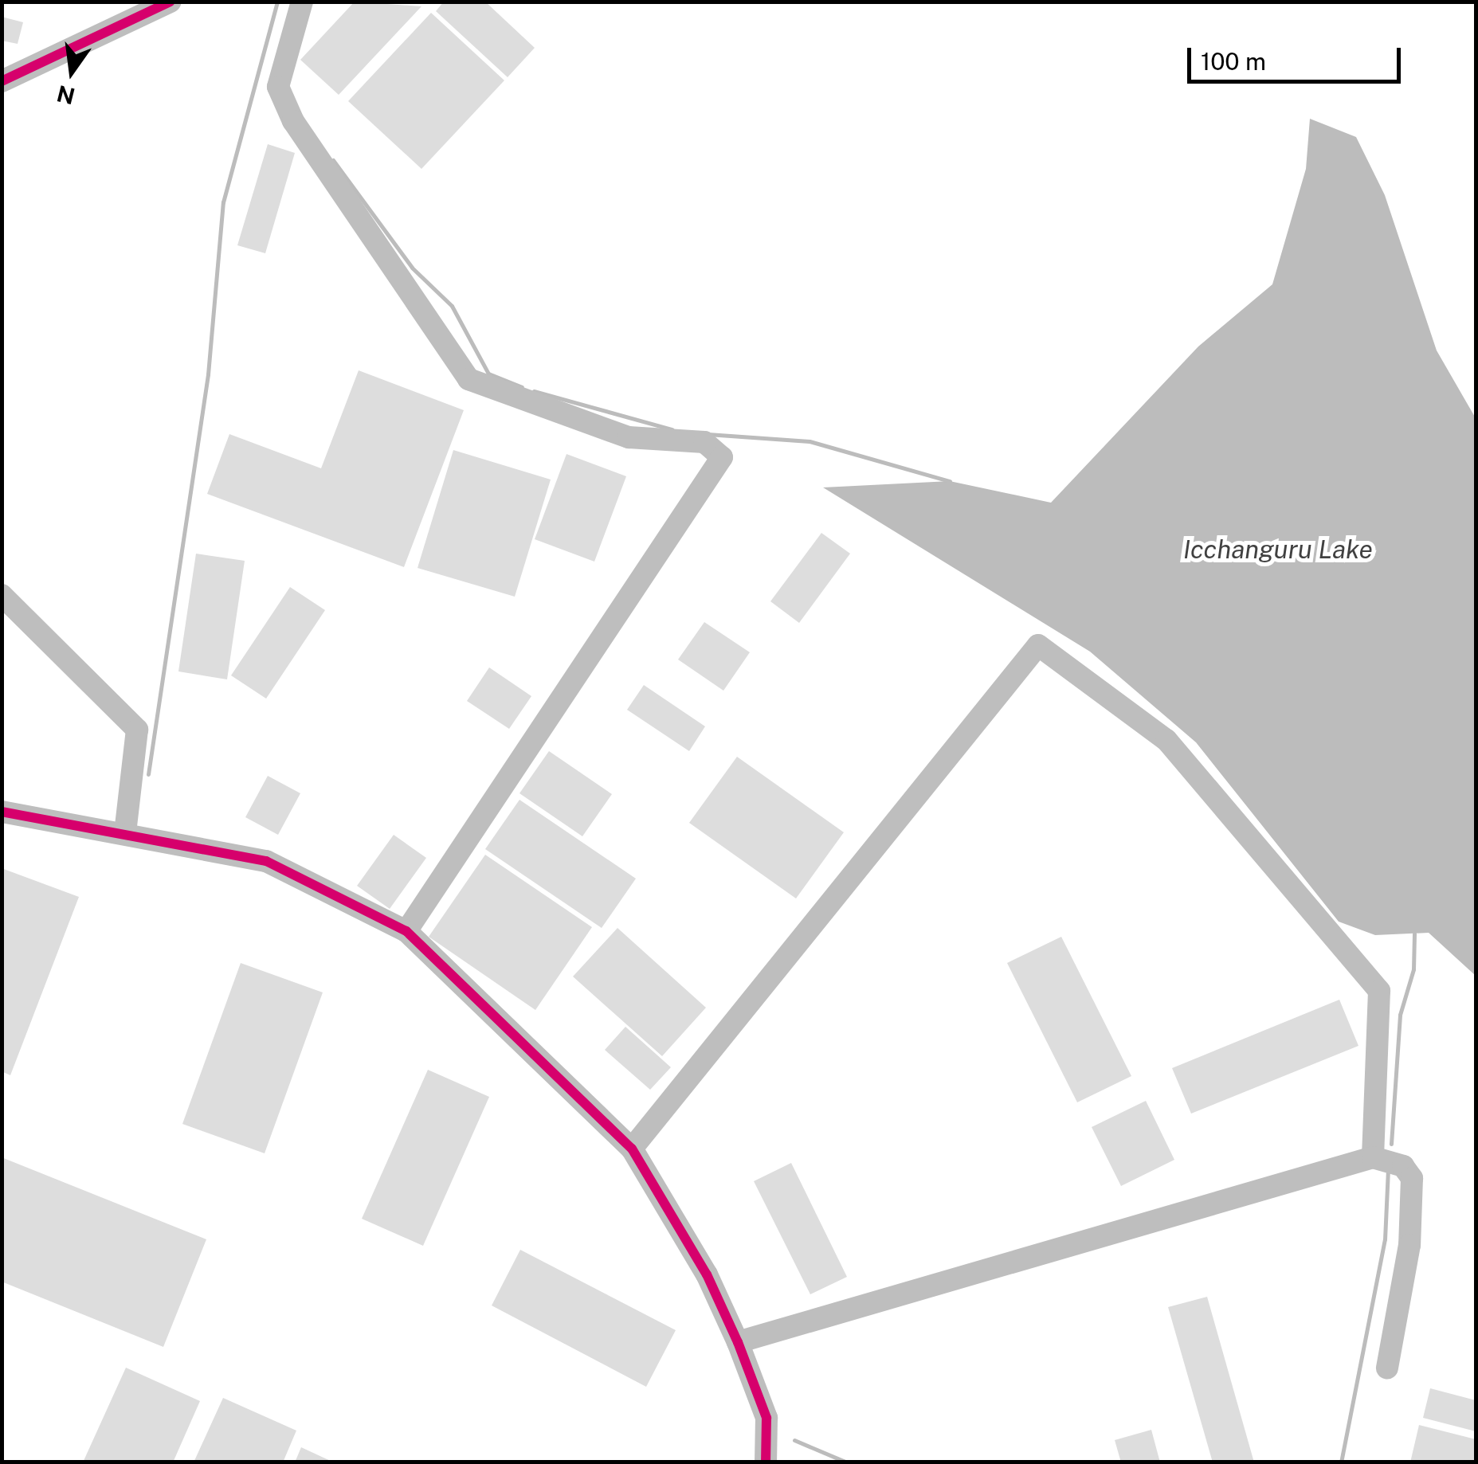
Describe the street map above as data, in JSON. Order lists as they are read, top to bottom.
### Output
{
  "water": ["Icchanguru Lake"],
  "scale_bar": "100 m",
  "north": "bottom"
}
